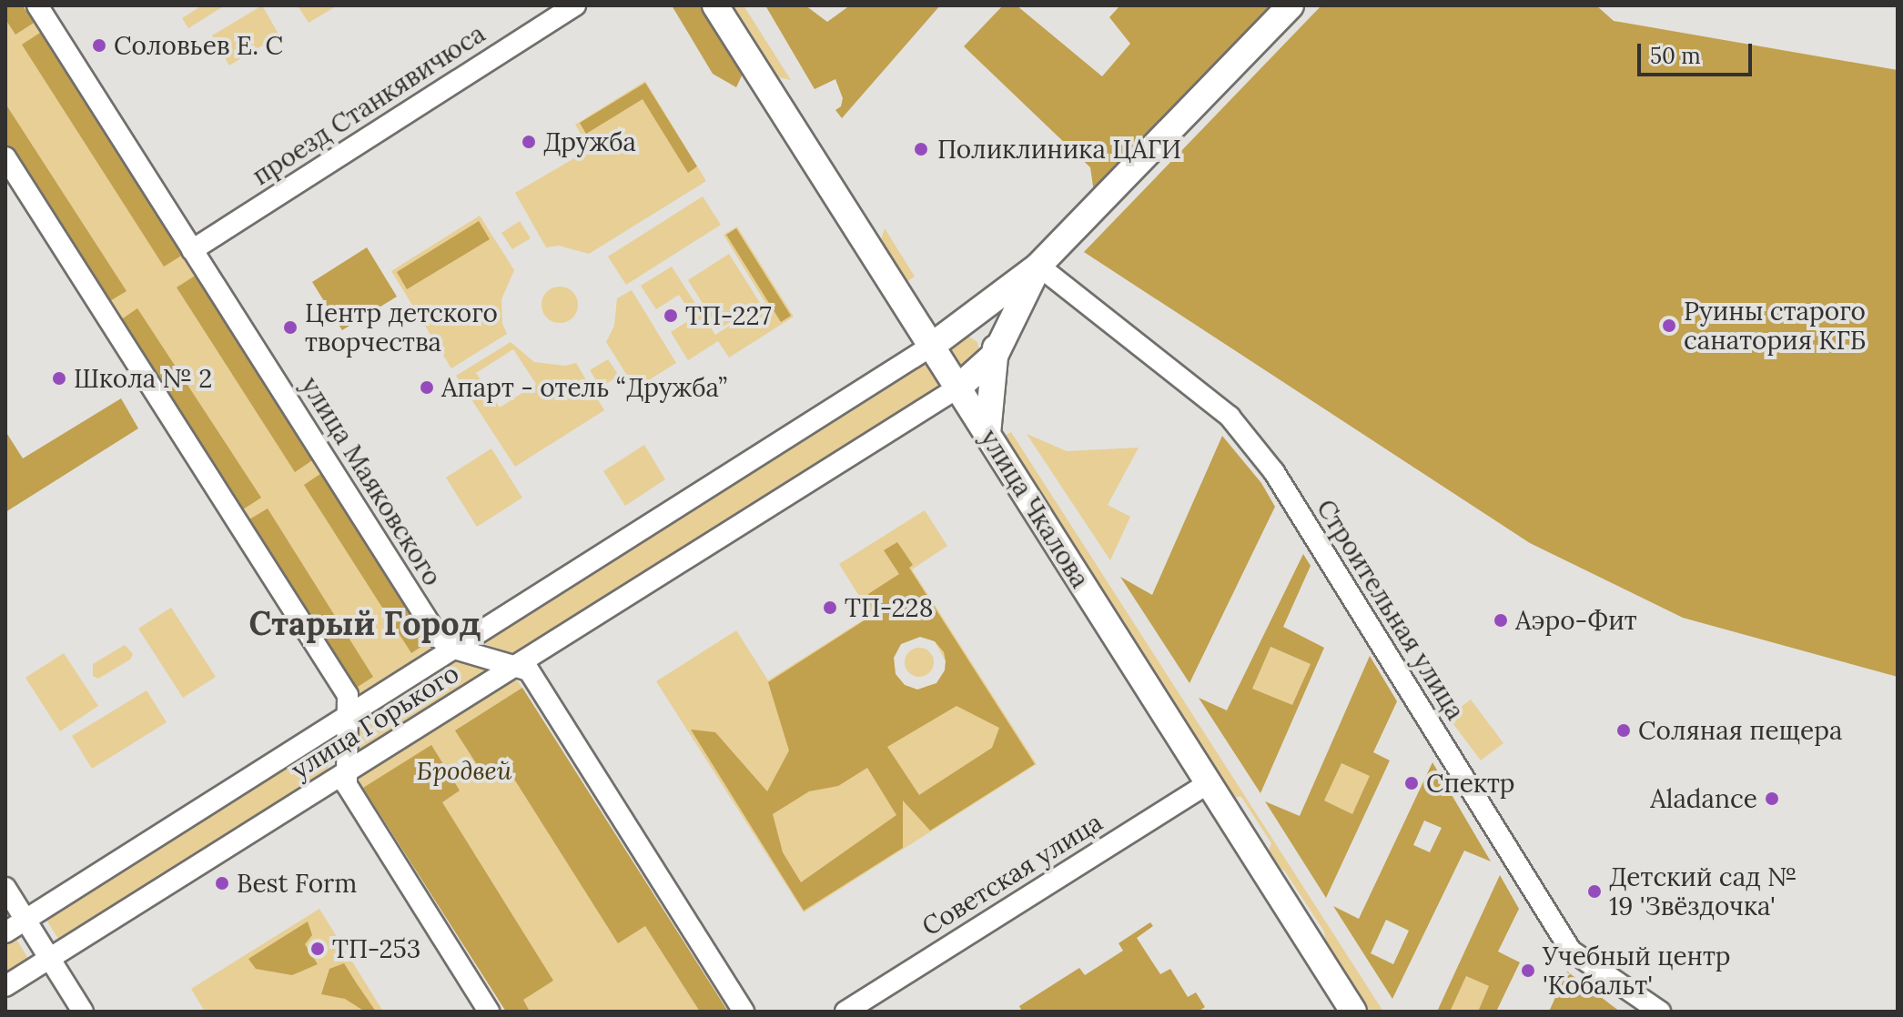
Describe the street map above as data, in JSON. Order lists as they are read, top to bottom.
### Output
{
  "streets": {
    "main road": ["улица Чкалова"],
    "street": [
      "проезд Станкявичюса",
      "улица Маяковского",
      "Строительная улица",
      "улица Горького",
      "Советская улица"
    ]
  },
  "crossings": [
    ["проезд Станкявичюса", "улица Маяковского"],
    ["улица Маяковского", "улица Горького"],
    ["улица Чкалова", "улица Горького"],
    ["улица Чкалова", "Советская улица"]
  ],
  "districts": ["Старый Город"],
  "parks": ["Бродвей"],
  "places": [
    "Соловьев Е. С",
    "Дружба",
    "Поликлиника ЦАГИ",
    "ТП-227",
    "Руины старого санатория КГБ",
    "Центр детского творчества",
    "Школа № 2",
    "Апарт - отель “Дружба”",
    "ТП-228",
    "Аэро-Фит",
    "Соляная пещера",
    "Спектр",
    "Aladance",
    "Best Form",
    "Детский сад № 19 'Звёздочка'",
    "ТП-253",
    "Учебный центр 'Кобальт'"
  ],
  "scale_bar": "50 m"
}
